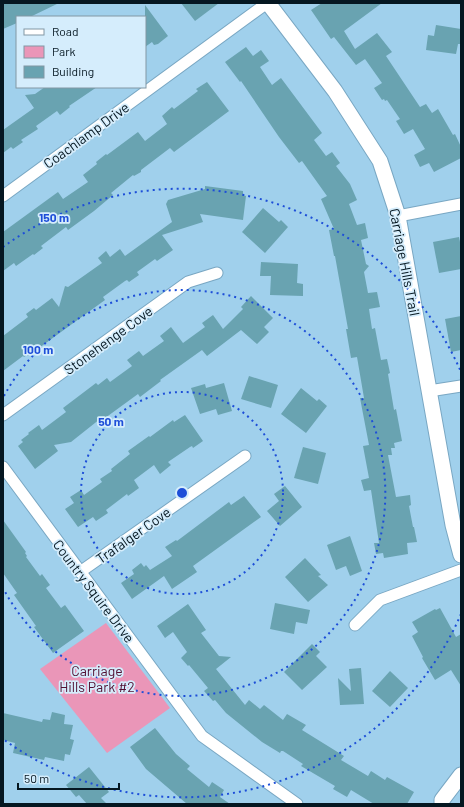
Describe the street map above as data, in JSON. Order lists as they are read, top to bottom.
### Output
{
  "streets": {
    "street": [
      "Coachlamp Drive",
      "Carriage Hills Trail",
      "Stonehenge Cove",
      "Trafalger Cove",
      "Country Squire Drive"
    ]
  },
  "crossings": [
    ["Coachlamp Drive", "Carriage Hills Trail"],
    ["Trafalger Cove", "Country Squire Drive"]
  ],
  "parks": ["Carriage Hills Park #2"],
  "legend": ["Road", "Park", "Building"],
  "scale_bar": "50 m",
  "rings": ["150 m", "100 m", "50 m"]
}
